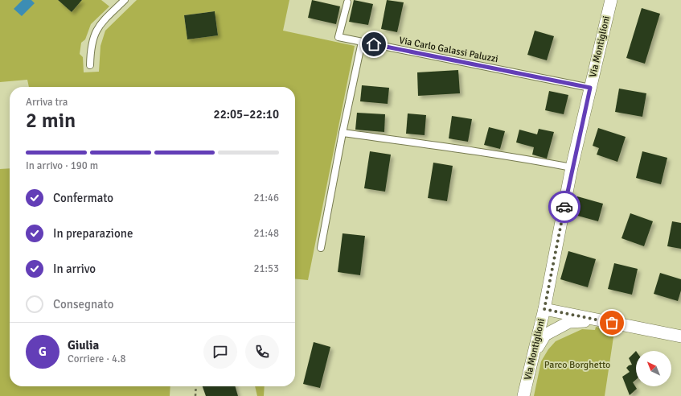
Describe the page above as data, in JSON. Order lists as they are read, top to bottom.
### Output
{
  "streets": {
    "street": ["Via Montiglioni"],
    "lane": ["Via Carlo Galassi Paluzzi"]
  },
  "crossings": [
    ["Via Montiglioni", "Via Carlo Galassi Paluzzi"]
  ],
  "parks": ["Parco Borghetto"],
  "north": "top left",
  "page": {
    "heading": ["2 min", "Arriva tra", "22:05–22:10"],
    "panel": ["Giulia", "Corriere · 4.8"],
    "bar": "In arrivo · 190 m",
    "list": [
      ["Confermato", "21:46"],
      ["In preparazione", "21:48"],
      ["In arrivo", "21:53"],
      "Consegnato"
    ],
    "round": "G"
  }
}
